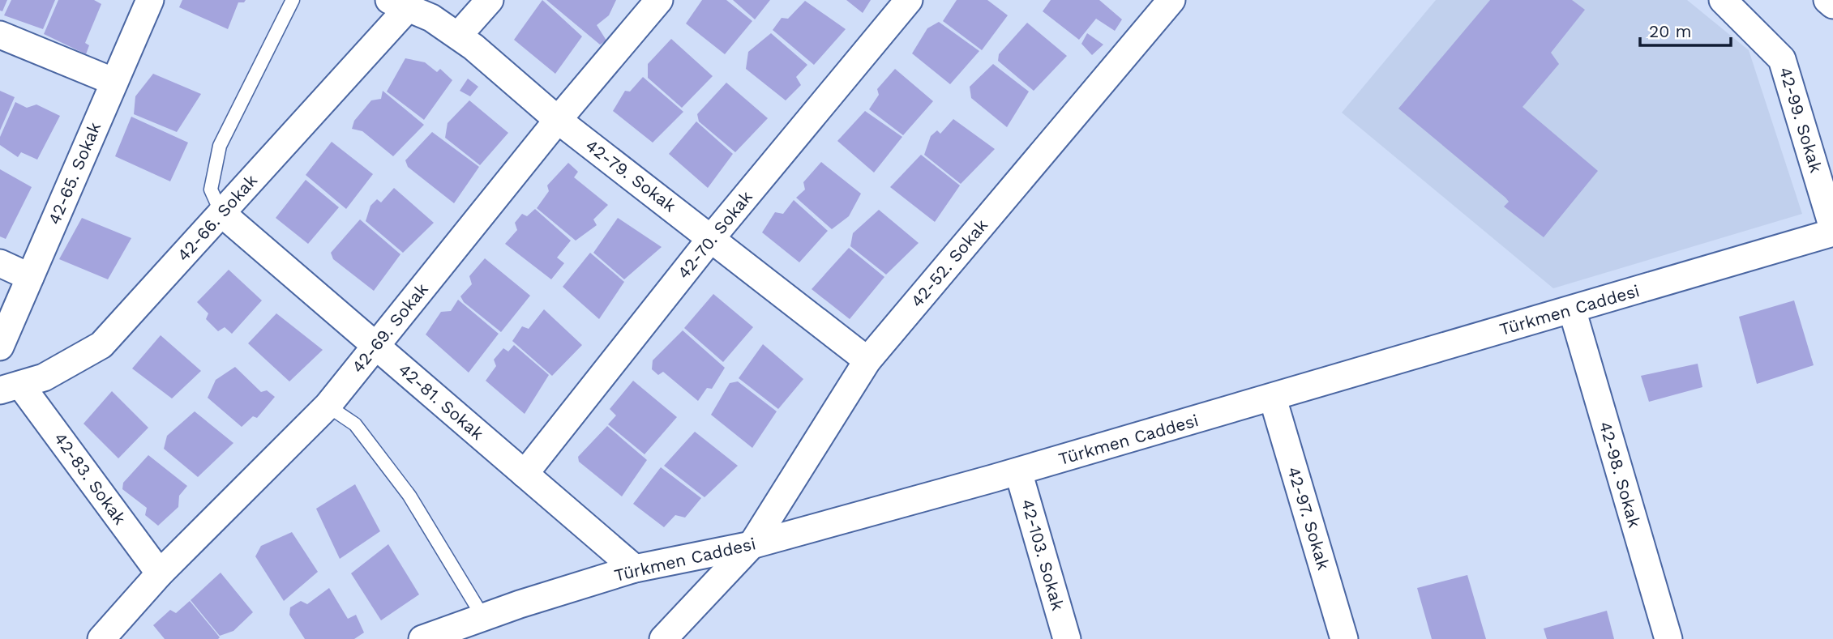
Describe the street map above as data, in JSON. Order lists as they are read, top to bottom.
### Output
{
  "streets": {
    "street": [
      "42-99. Sokak",
      "42-65. Sokak",
      "42-79. Sokak",
      "42-66. Sokak",
      "42-70. Sokak",
      "42-52. Sokak",
      "Türkmen Caddesi",
      "42-69. Sokak",
      "42-81. Sokak",
      "42-98. Sokak",
      "42-83. Sokak",
      "42-97. Sokak",
      "42-103. Sokak"
    ]
  },
  "crossings": [
    ["42-99. Sokak", "Türkmen Caddesi"],
    ["42-79. Sokak", "42-66. Sokak"],
    ["42-79. Sokak", "42-70. Sokak"],
    ["42-79. Sokak", "42-52. Sokak"],
    ["42-79. Sokak", "42-69. Sokak"],
    ["42-66. Sokak", "42-81. Sokak"],
    ["42-66. Sokak", "42-83. Sokak"],
    ["42-70. Sokak", "42-81. Sokak"],
    ["42-52. Sokak", "Türkmen Caddesi"],
    ["Türkmen Caddesi", "42-81. Sokak"],
    ["Türkmen Caddesi", "42-98. Sokak"],
    ["Türkmen Caddesi", "42-97. Sokak"],
    ["Türkmen Caddesi", "42-103. Sokak"],
    ["42-69. Sokak", "42-81. Sokak"],
    ["42-69. Sokak", "42-83. Sokak"]
  ],
  "scale_bar": "20 m"
}
